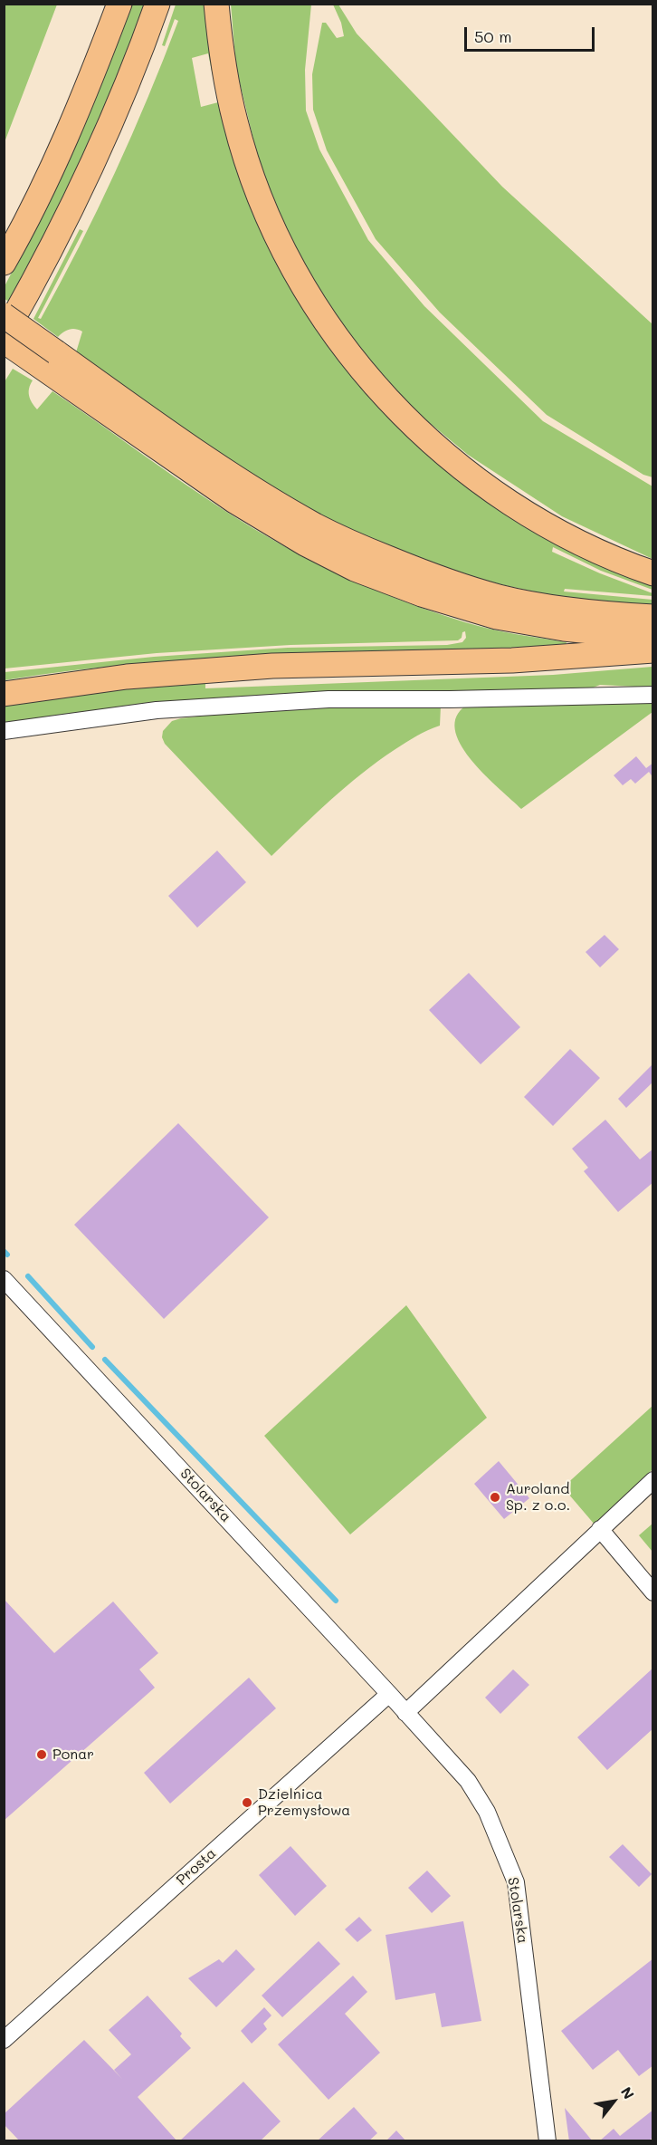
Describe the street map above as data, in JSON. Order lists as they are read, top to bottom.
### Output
{
  "streets": {
    "street": ["Stolarska", "Prosta"]
  },
  "crossings": [
    ["Stolarska", "Prosta"]
  ],
  "places": ["Auroland Sp. z o.o.", "Ponar", "Dzielnica Przemysłowa"],
  "scale_bar": "50 m",
  "north": "top right"
}
